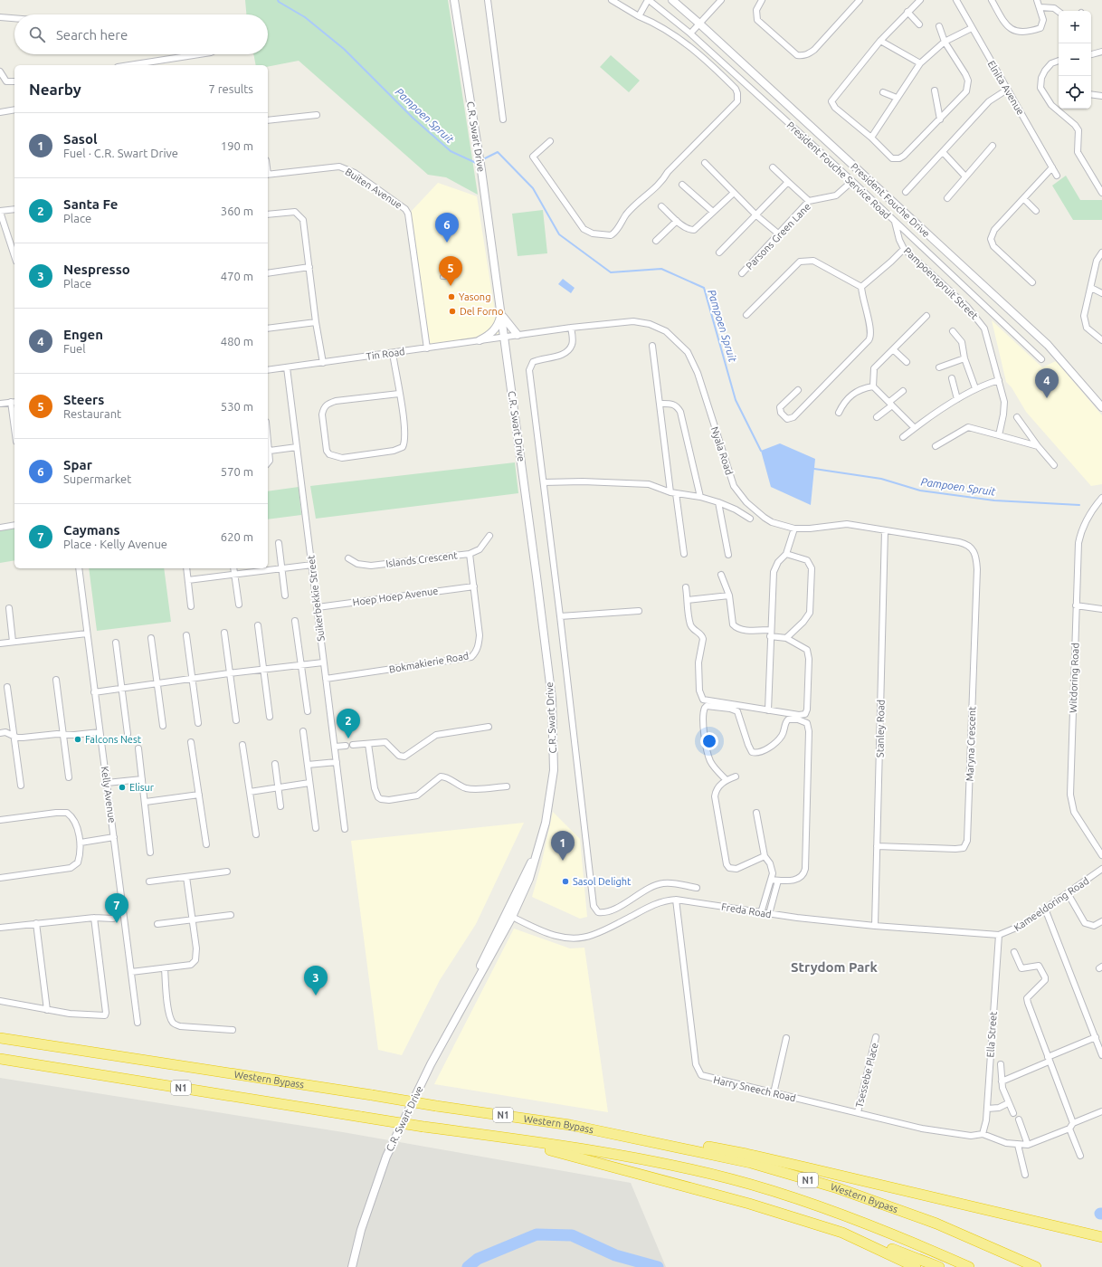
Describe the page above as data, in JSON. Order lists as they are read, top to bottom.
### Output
{
  "streets": {
    "highway": ["Western Bypass", "N1"],
    "street": [
      "Elnita Avenue",
      "C.R. Swart Drive",
      "President Fouche Service Road",
      "Buiten Avenue",
      "President Fouche Drive",
      "Parsons Green Lane",
      "Pampoenspruit Street",
      "Tin Road",
      "Nyala Road",
      "Islands Crescent",
      "Hoep Hoep Avenue",
      "Suikerbekkie Street",
      "Bokmakierie Road",
      "Witdoring Road",
      "Stanley Road",
      "Maryna Crescent",
      "Kelly Avenue",
      "Kameeldoring Road",
      "Freda Road",
      "Ella Street",
      "Tsessebe Place",
      "Harry Sneech Road"
    ]
  },
  "crossings": [
    ["C.R. Swart Drive", "Tin Road"],
    ["C.R. Swart Drive", "Nyala Road"],
    ["C.R. Swart Drive", "Freda Road"],
    ["President Fouche Service Road", "Parsons Green Lane"],
    ["President Fouche Service Road", "Pampoenspruit Street"],
    ["Buiten Avenue", "Tin Road"],
    ["Tin Road", "Nyala Road"],
    ["Tin Road", "Suikerbekkie Street"],
    ["Nyala Road", "Stanley Road"],
    ["Nyala Road", "Maryna Crescent"],
    ["Islands Crescent", "Bokmakierie Road"],
    ["Hoep Hoep Avenue", "Suikerbekkie Street"],
    ["Hoep Hoep Avenue", "Bokmakierie Road"],
    ["Suikerbekkie Street", "Bokmakierie Road"],
    ["Stanley Road", "Maryna Crescent"],
    ["Stanley Road", "Freda Road"],
    ["Kameeldoring Road", "Freda Road"],
    ["Kameeldoring Road", "Ella Street"],
    ["Freda Road", "Ella Street"],
    ["Freda Road", "Harry Sneech Road"],
    ["Ella Street", "Harry Sneech Road"],
    ["Tsessebe Place", "Harry Sneech Road"]
  ],
  "districts": ["Strydom Park"],
  "water": ["Pampoen Spruit"],
  "places": [
    "Yasong",
    "Del Forno",
    "Falcons Nest",
    "Elisur",
    "Sasol Delight"
  ],
  "page": {
    "map_buttons": ["+", "−"],
    "search": "Search here",
    "heading": ["Nearby", "7 results"],
    "list": [
      {
        "mark": "1",
        "name": "Sasol",
        "note": "Fuel · C.R. Swart Drive",
        "value": "190 m"
      },
      {
        "mark": "2",
        "name": "Santa Fe",
        "note": "Place",
        "value": "360 m"
      },
      {
        "mark": "3",
        "name": "Nespresso",
        "note": "Place",
        "value": "470 m"
      },
      {
        "mark": "4",
        "name": "Engen",
        "note": "Fuel",
        "value": "480 m"
      },
      {
        "mark": "5",
        "name": "Steers",
        "note": "Restaurant",
        "value": "530 m"
      },
      {
        "mark": "6",
        "name": "Spar",
        "note": "Supermarket",
        "value": "570 m"
      },
      {
        "mark": "7",
        "name": "Caymans",
        "note": "Place · Kelly Avenue",
        "value": "620 m"
      }
    ],
    "pins": [
      "6",
      "5",
      "4",
      "2",
      "1",
      "7",
      "3"
    ]
  }
}
